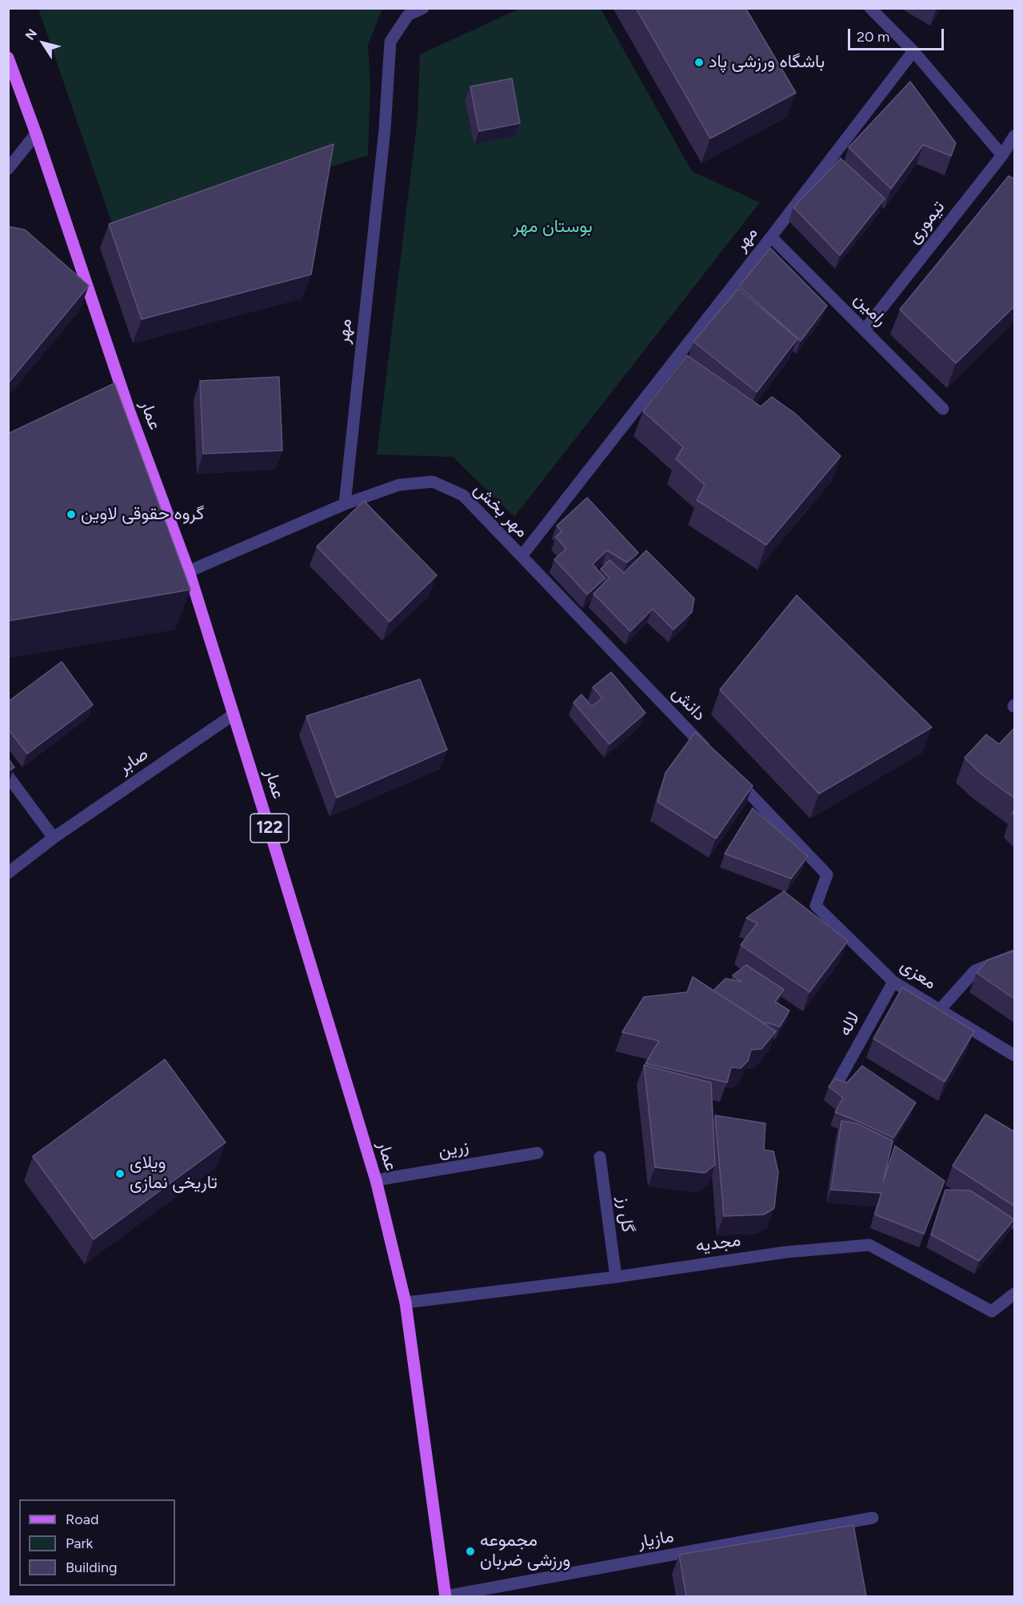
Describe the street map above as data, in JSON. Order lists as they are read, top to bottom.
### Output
{
  "streets": {
    "main road": ["عمار", "122"],
    "street": [
      "تیموری",
      "مهر",
      "رامین",
      "مهر بخش",
      "دانش",
      "صابر",
      "معزی",
      "لاله",
      "زرین",
      "گل رز",
      "مجدیه",
      "مازیار"
    ]
  },
  "crossings": [
    ["تیموری", "رامین"],
    ["مهر", "رامین"],
    ["مهر", "مهر بخش"],
    ["مهر", "دانش"],
    ["عمار", "صابر"],
    ["عمار", "زرین"],
    ["عمار", "مجدیه"],
    ["عمار", "مازیار"],
    ["مهر بخش", "دانش"],
    ["معزی", "لاله"],
    ["گل رز", "مجدیه"]
  ],
  "parks": ["بوستان مهر"],
  "places": [
    "باشگاه ورزشی پاد",
    "گروه حقوقی لاوین",
    "ویلای تاریخی نمازی",
    "مجموعه ورزشی ضربان"
  ],
  "legend": ["Road", "Park", "Building"],
  "scale_bar": "20 m",
  "north": "top left"
}
